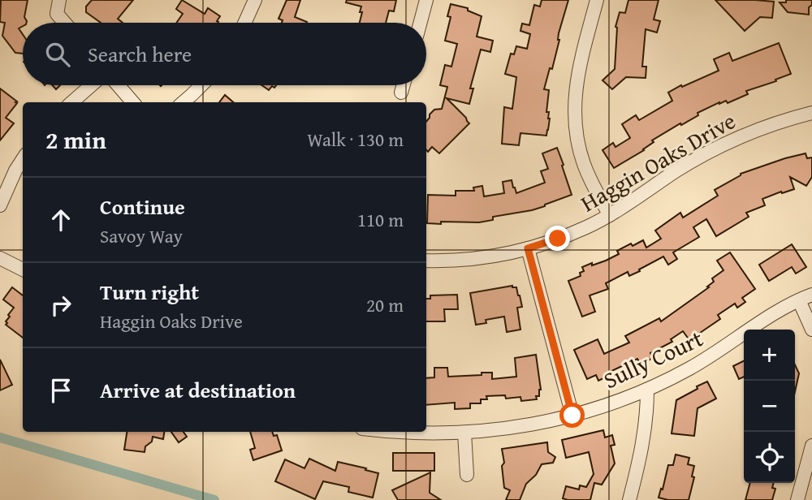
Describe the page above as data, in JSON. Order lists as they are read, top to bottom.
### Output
{
  "streets": {
    "street": ["Haggin Oaks Drive", "Sully Court"]
  },
  "page": {
    "search": "Search here",
    "heading": ["2 min", "Walk · 130 m"],
    "list": [
      ["Continue", "Savoy Way", "110 m"],
      ["Turn right", "Haggin Oaks Drive", "20 m"],
      "Arrive at destination"
    ],
    "map_buttons": ["+", "−"]
  }
}
